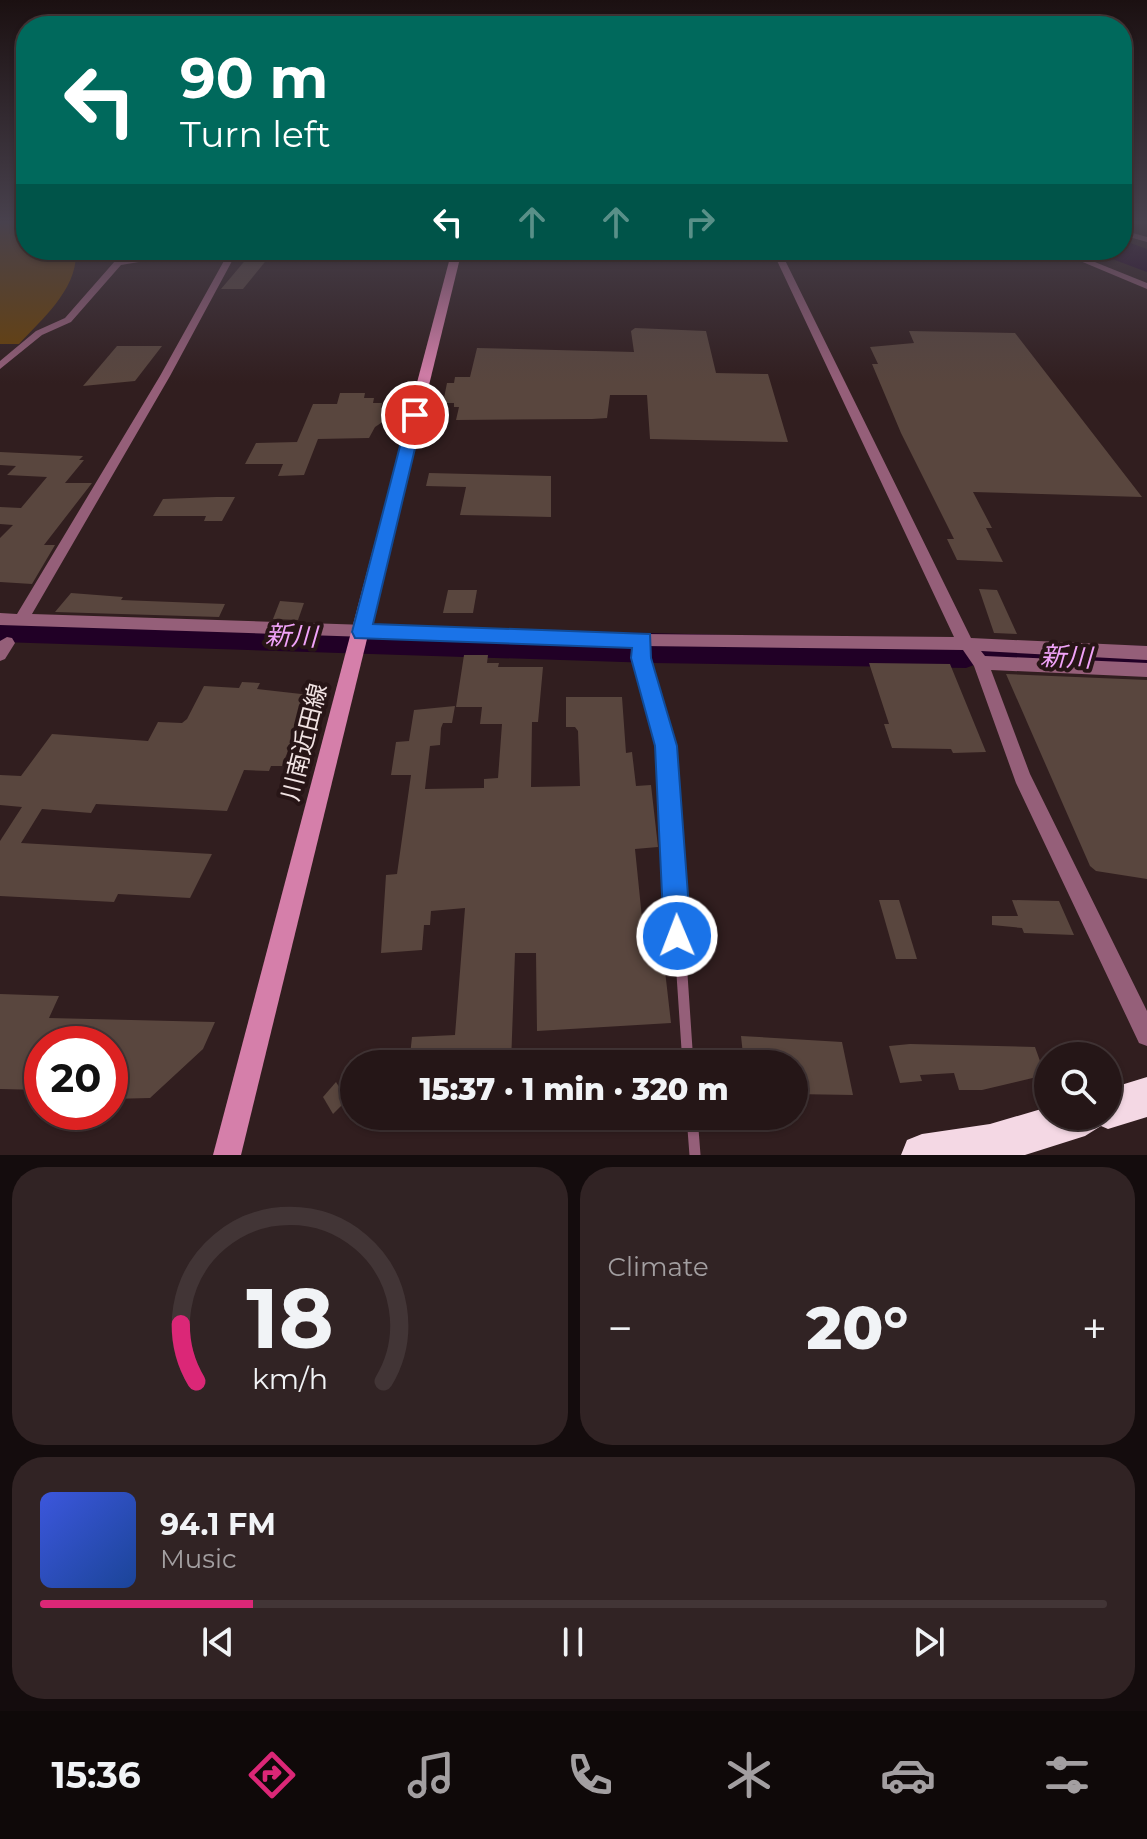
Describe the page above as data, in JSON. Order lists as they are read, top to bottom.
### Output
{
  "streets": {
    "main road": ["川南近田線"]
  },
  "water": ["新川"],
  "page": {
    "turn": ["90 m", "Turn left"],
    "limit": "20",
    "trip": "15:37 · 1 min · 320 m",
    "tile": "Climate",
    "heat": ["−", "20°", "+"],
    "song": ["94.1 FM", "Music"],
    "tabs": "15:36",
    "gauge": ["18", "km/h"]
  }
}
